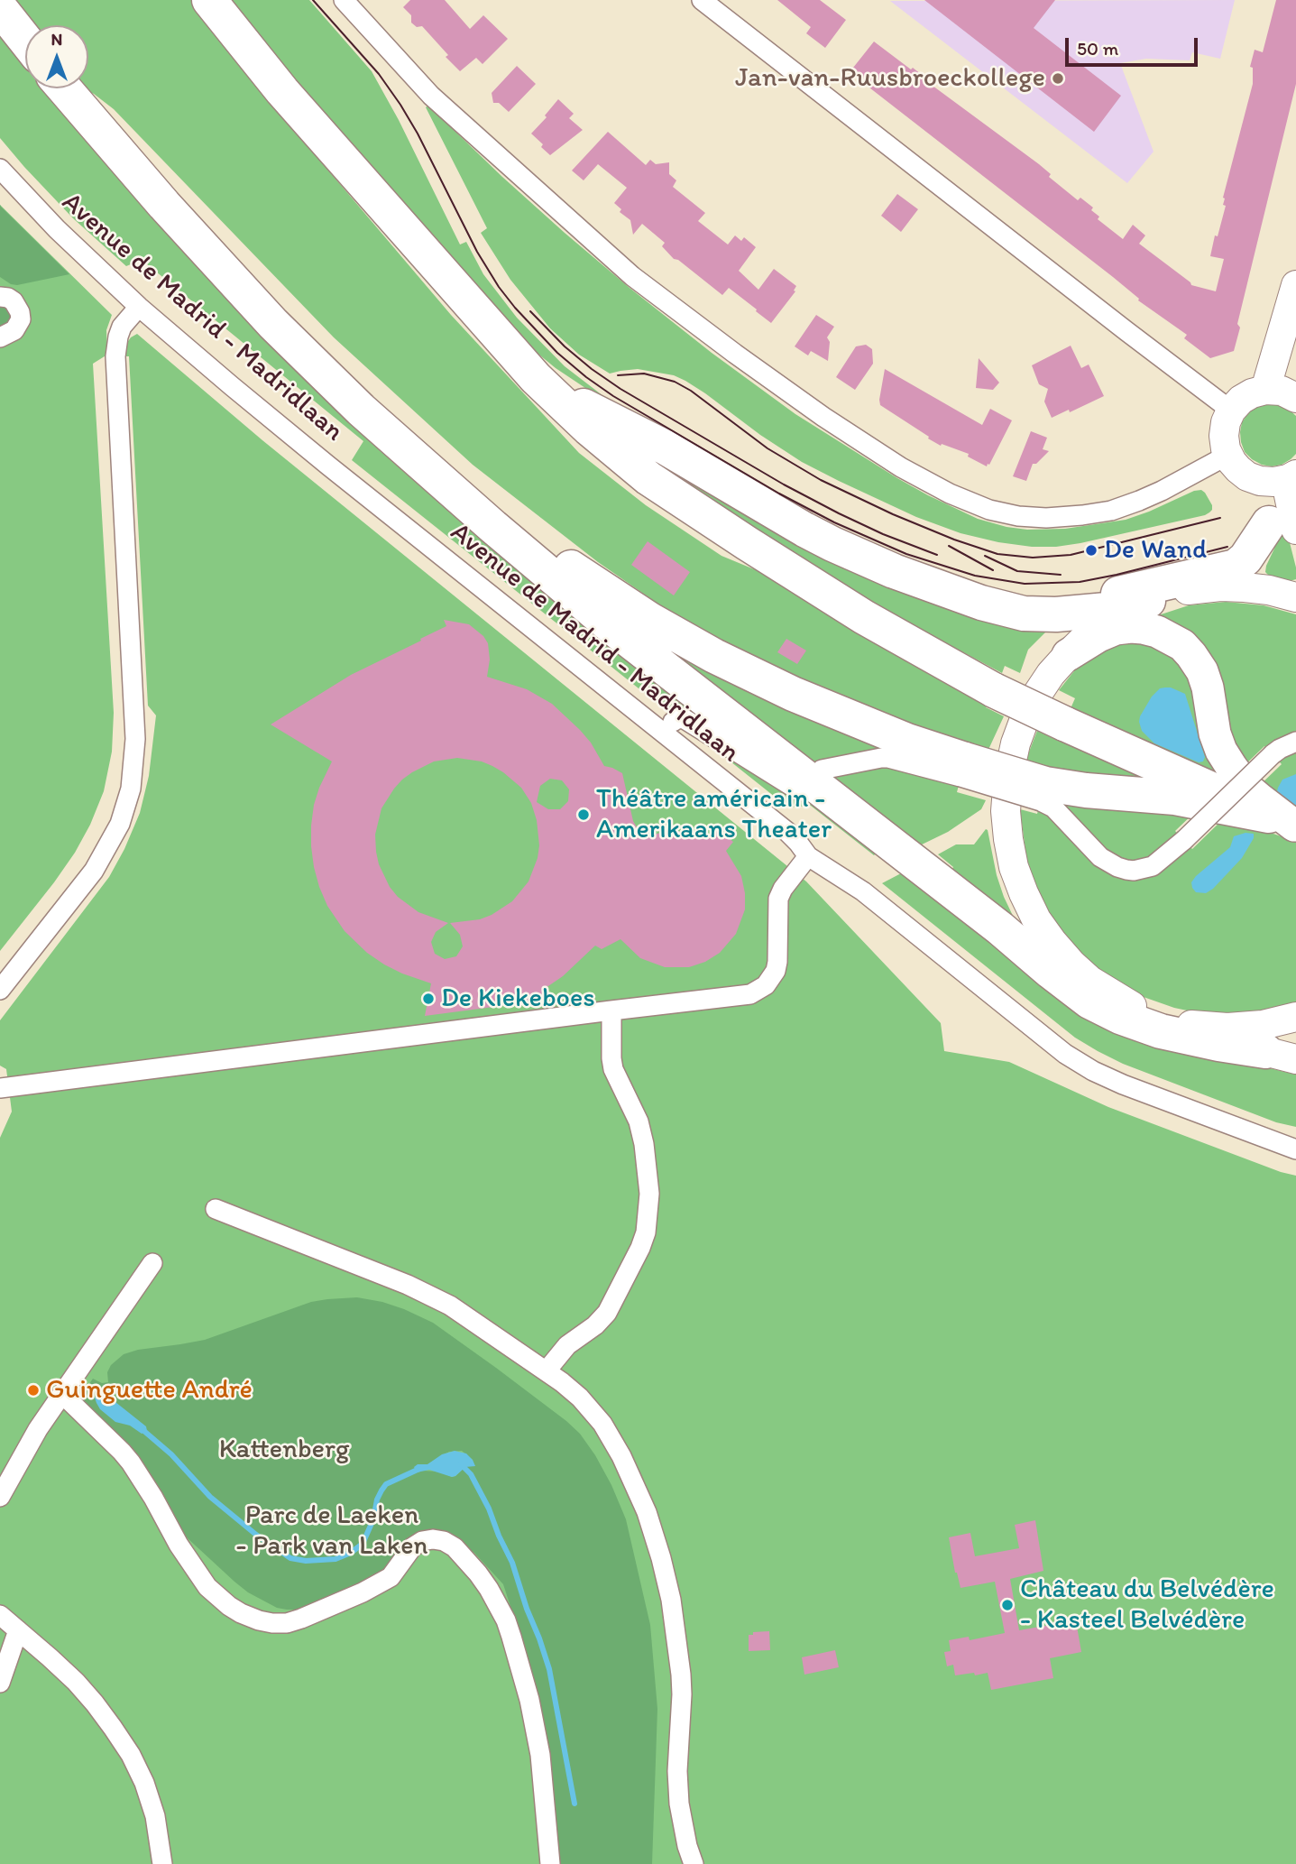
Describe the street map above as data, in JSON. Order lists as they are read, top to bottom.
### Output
{
  "streets": {
    "street": ["Avenue de Madrid - Madridlaan"]
  },
  "parks": ["Kattenberg", "Parc de Laeken - Park van Laken"],
  "places": [
    "Jan-van-Ruusbroeckollege",
    "De Wand",
    "Théâtre américain - Amerikaans Theater",
    "De Kiekeboes",
    "Guinguette André",
    "Château du Belvédère - Kasteel Belvédère"
  ],
  "scale_bar": "50 m",
  "north": "top"
}
